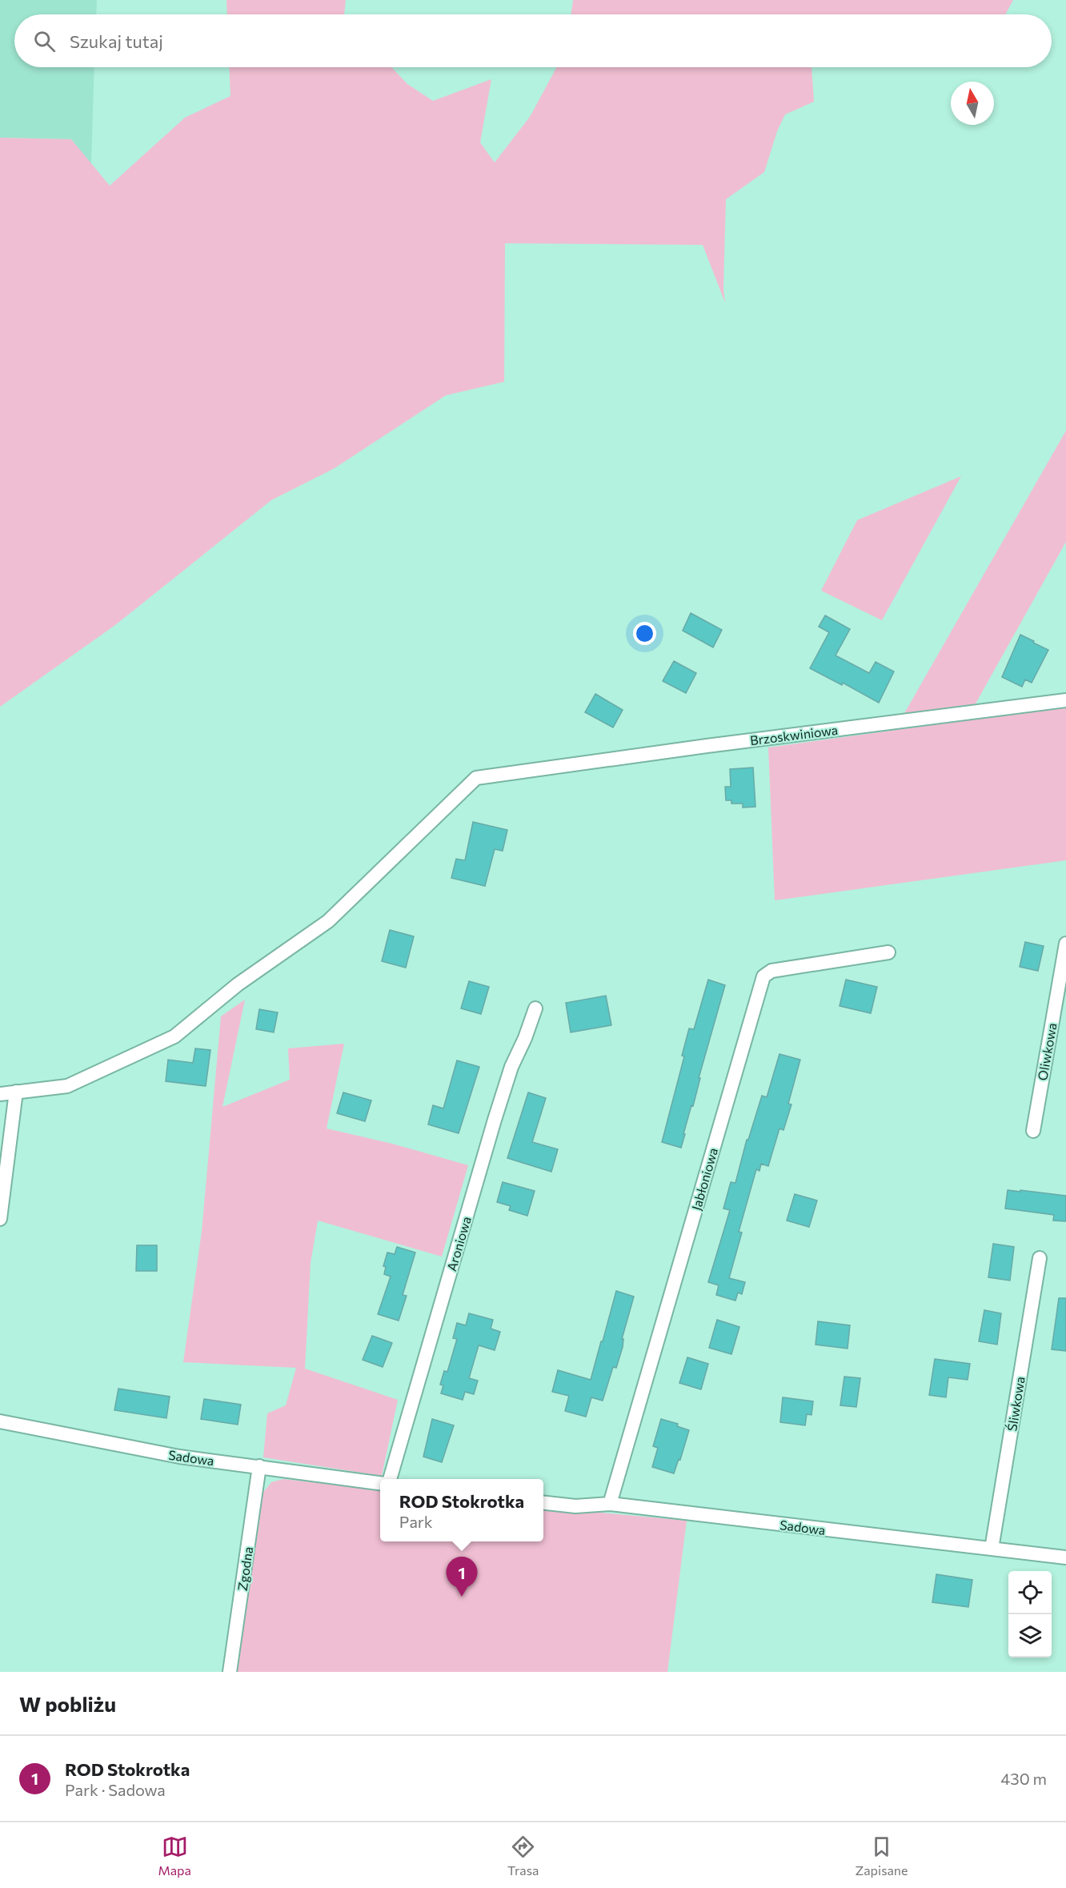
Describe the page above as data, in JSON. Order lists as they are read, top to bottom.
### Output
{
  "streets": {
    "street": [
      "Brzoskwiniowa",
      "Oliwkowa",
      "Jabłoniowa",
      "Aroniowa",
      "Śliwkowa",
      "Sadowa",
      "Zgodna"
    ]
  },
  "crossings": [
    ["Jabłoniowa", "Sadowa"],
    ["Śliwkowa", "Sadowa"],
    ["Sadowa", "Zgodna"]
  ],
  "north": "top",
  "page": {
    "search": "Szukaj tutaj",
    "popup": ["ROD Stokrotka", "Park"],
    "pins": "1",
    "heading": "W pobliżu",
    "list": [
      {
        "mark": "1",
        "name": "ROD Stokrotka",
        "note": "Park · Sadowa",
        "value": "430 m"
      }
    ],
    "nav": ["Mapa", "Trasa", "Zapisane"]
  }
}
